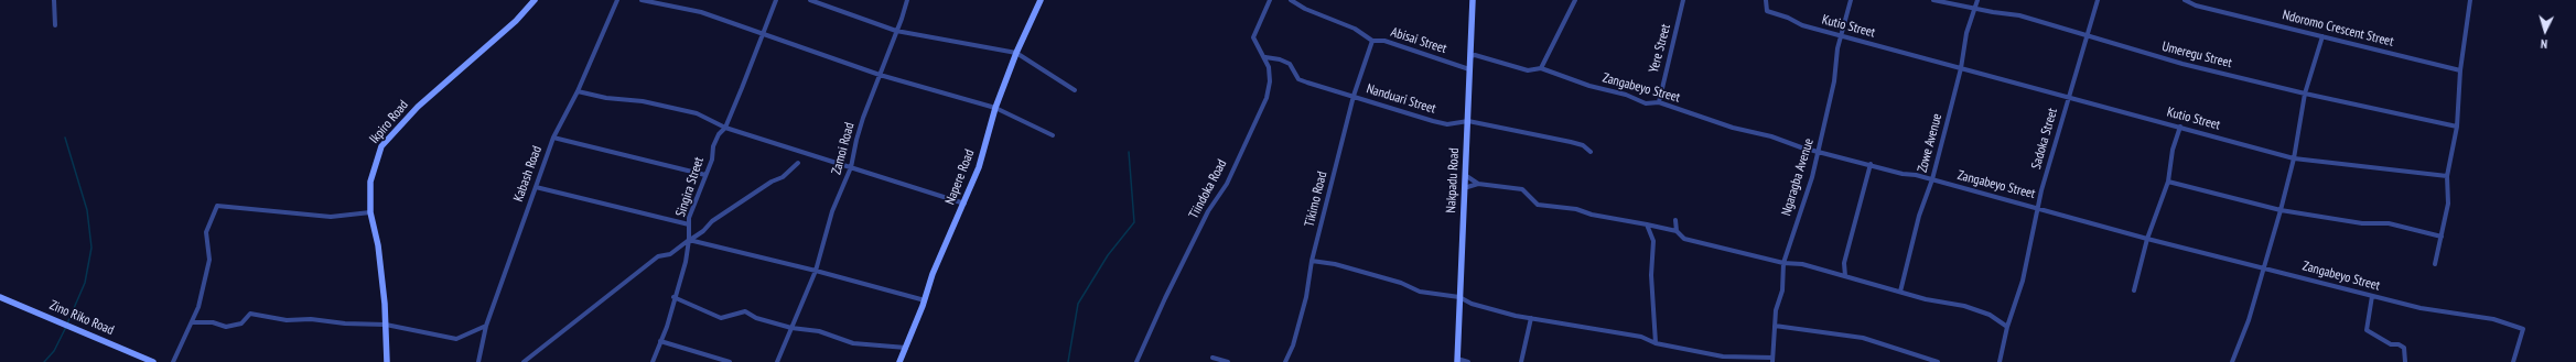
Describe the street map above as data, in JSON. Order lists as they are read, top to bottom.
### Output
{
  "streets": {
    "street": [
      "Kutio Street",
      "Ndoromo Crescent Street",
      "Abisai Street",
      "Yere Street",
      "Umeregu Street",
      "Zangabeyo Street",
      "Nanduari Street",
      "Ikpiro Road",
      "Sadoka Street",
      "Zowe Avenue",
      "Zamoi Road",
      "Kabash Road",
      "Napere Road",
      "Ngaragba Avenue",
      "Nakpadu Road",
      "Singira Street",
      "Tiindoka Road",
      "Tikimo Road",
      "Zino Riko Road"
    ]
  },
  "crossings": [
    ["Kutio Street", "Sadoka Street"],
    ["Kutio Street", "Zowe Avenue"],
    ["Kutio Street", "Ngaragba Avenue"],
    ["Abisai Street", "Nakpadu Road"],
    ["Abisai Street", "Tikimo Road"],
    ["Yere Street", "Zangabeyo Street"],
    ["Umeregu Street", "Sadoka Street"],
    ["Umeregu Street", "Zowe Avenue"],
    ["Zangabeyo Street", "Sadoka Street"],
    ["Zangabeyo Street", "Zowe Avenue"],
    ["Zangabeyo Street", "Ngaragba Avenue"],
    ["Zangabeyo Street", "Nakpadu Road"],
    ["Nanduari Street", "Nakpadu Road"],
    ["Nanduari Street", "Tiindoka Road"],
    ["Nanduari Street", "Tikimo Road"]
  ],
  "north": "bottom"
}
